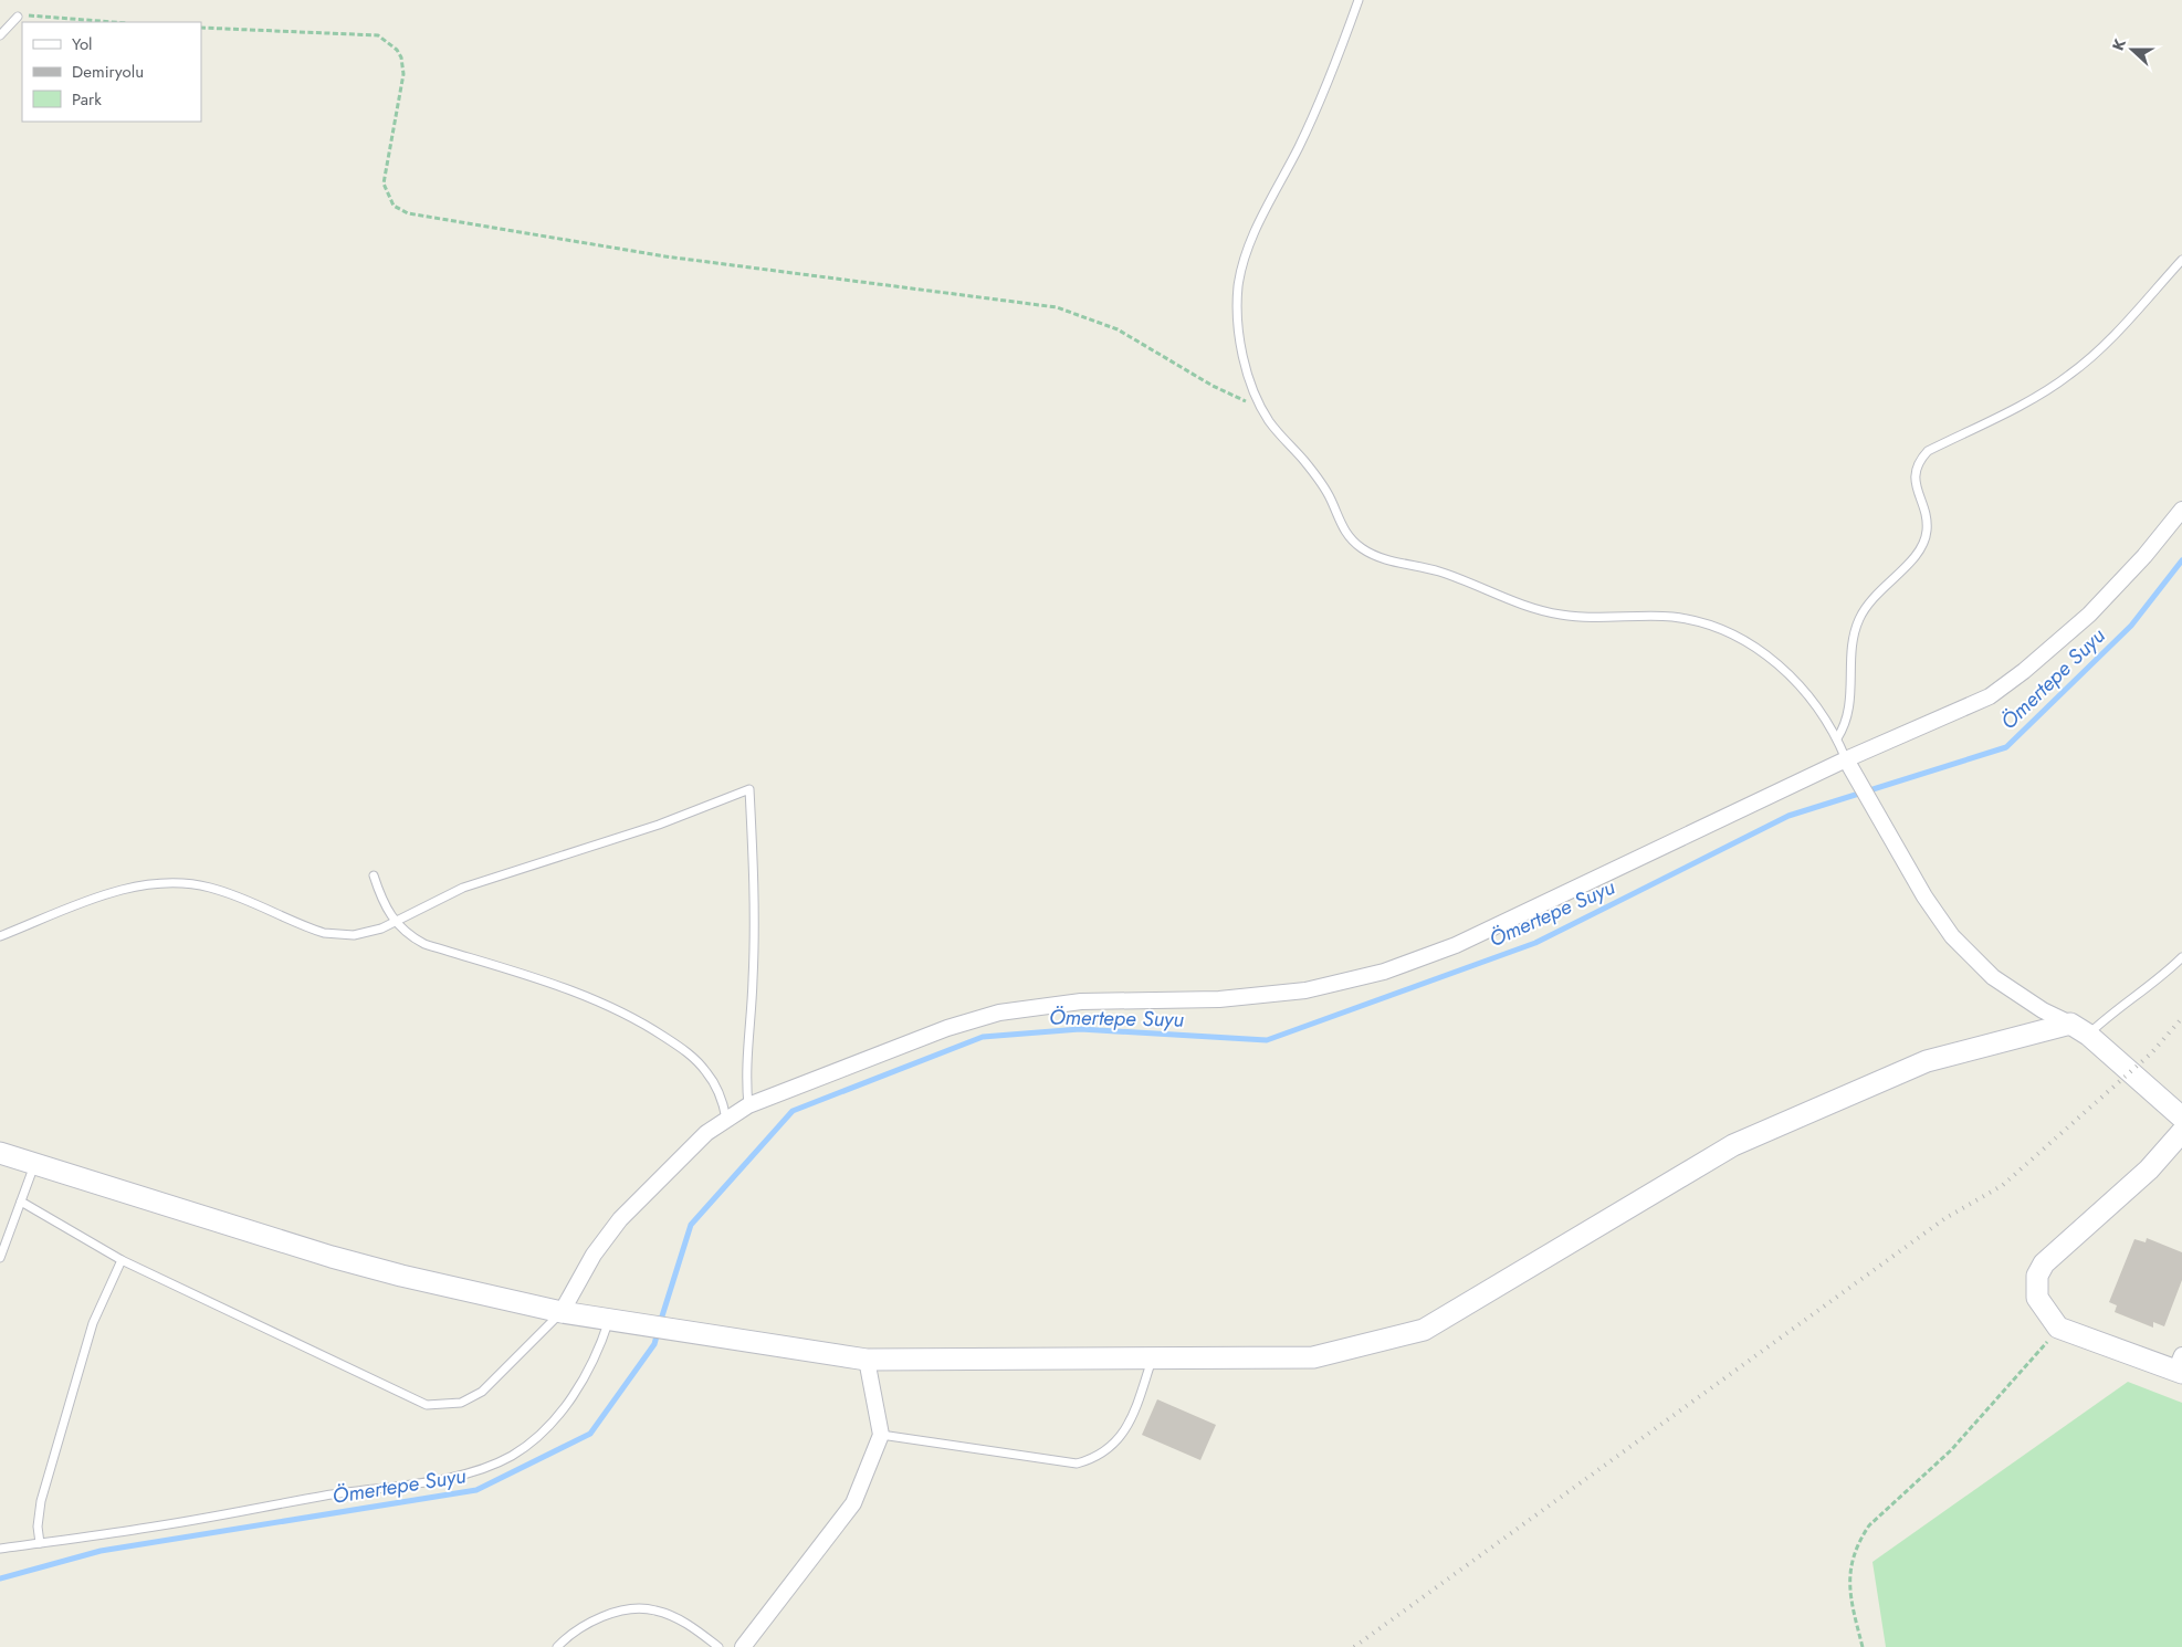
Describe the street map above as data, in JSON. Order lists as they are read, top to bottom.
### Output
{
  "water": ["Ömertepe Suyu"],
  "legend": ["Yol", "Demiryolu", "Park"],
  "north": "left"
}
